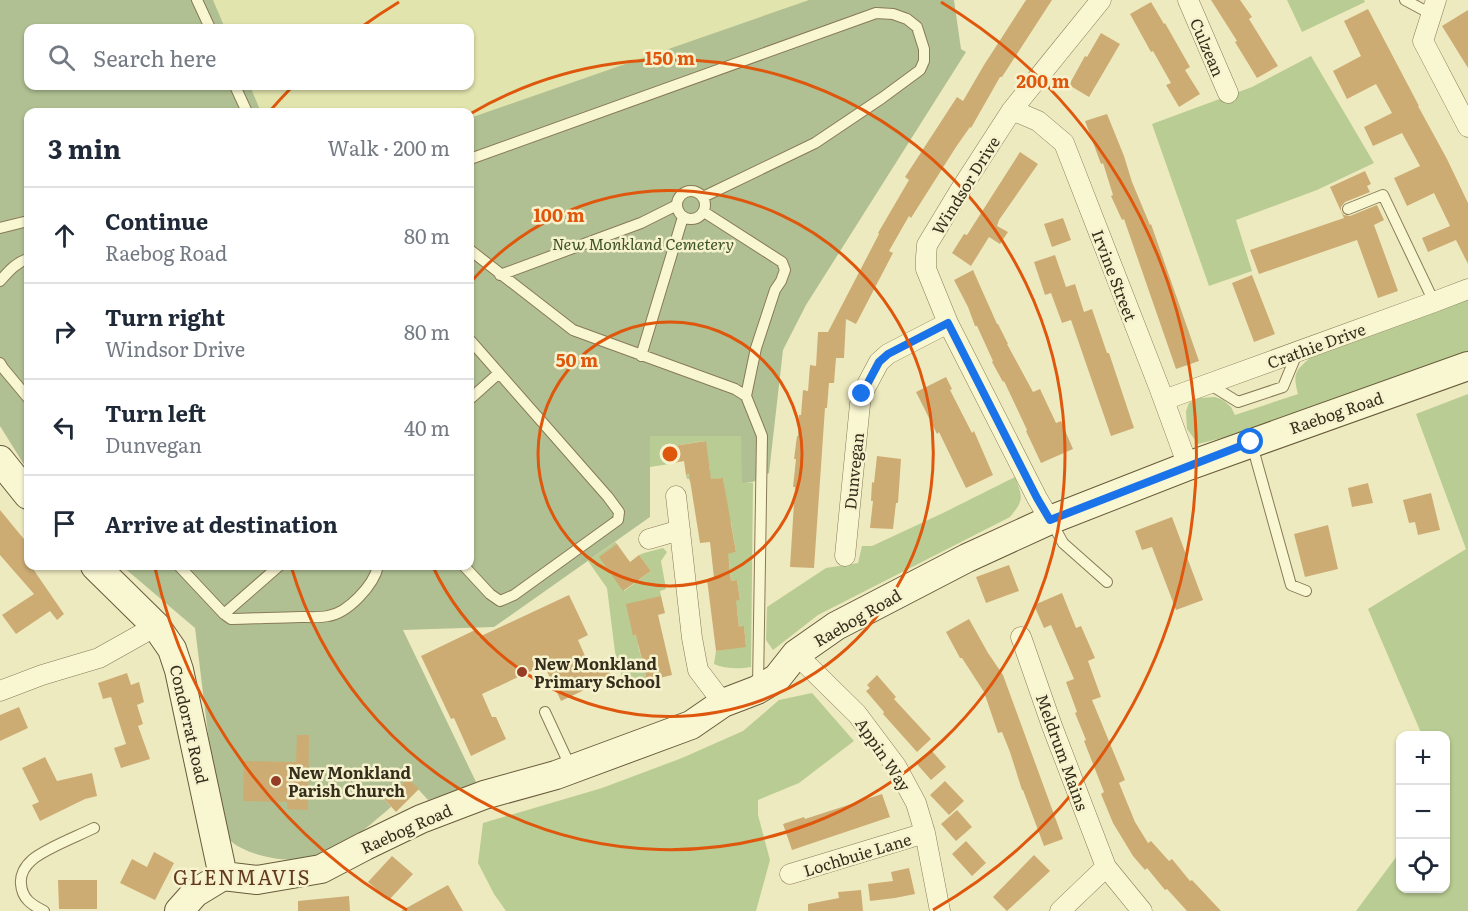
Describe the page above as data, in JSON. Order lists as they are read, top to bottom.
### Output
{
  "streets": {
    "main road": ["Raebog Road", "Condorrat Road"],
    "street": [
      "Culzean",
      "Windsor Drive",
      "Irvine Street",
      "Crathie Drive",
      "Dunvegan",
      "Meldrum Mains",
      "Appin Way",
      "Lochbuie Lane"
    ]
  },
  "crossings": [
    ["Windsor Drive", "Irvine Street"],
    ["Windsor Drive", "Raebog Road"],
    ["Windsor Drive", "Dunvegan"],
    ["Irvine Street", "Crathie Drive"],
    ["Irvine Street", "Raebog Road"],
    ["Raebog Road", "Condorrat Road"],
    ["Raebog Road", "Appin Way"],
    ["Appin Way", "Lochbuie Lane"]
  ],
  "districts": ["GLENMAVIS"],
  "parks": ["New Monkland Cemetery"],
  "places": ["New Monkland Primary School", "New Monkland Parish Church"],
  "page": {
    "search": "Search here",
    "heading": ["3 min", "Walk · 200 m"],
    "list": [
      ["Continue", "Raebog Road", "80 m"],
      ["Turn right", "Windsor Drive", "80 m"],
      ["Turn left", "Dunvegan", "40 m"],
      "Arrive at destination"
    ],
    "map_buttons": ["+", "−"]
  },
  "rings": [
    "150 m",
    "200 m",
    "100 m",
    "50 m"
  ]
}
